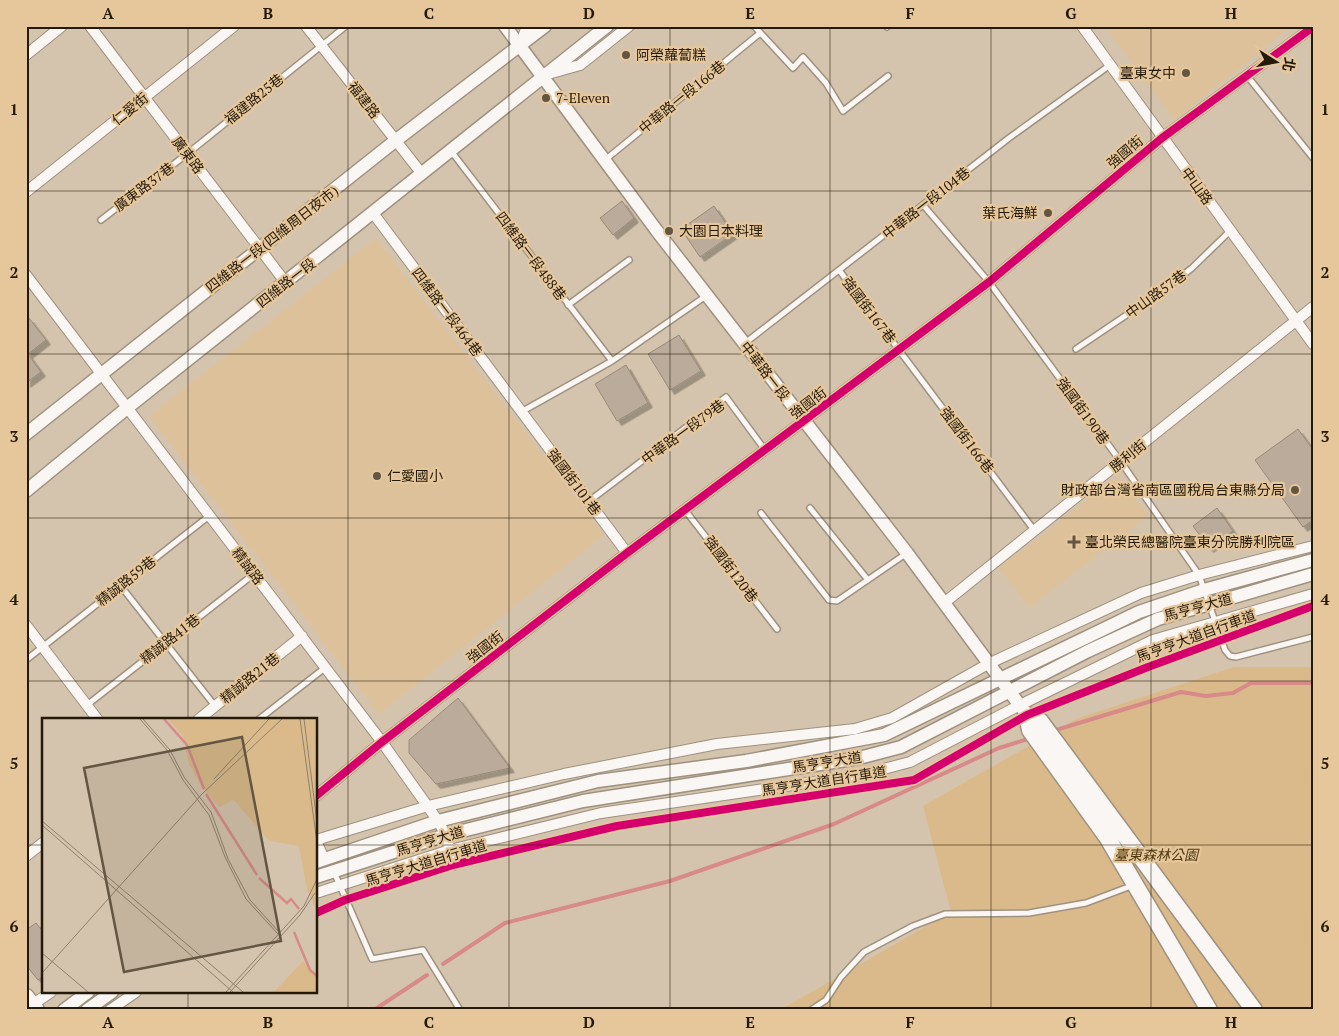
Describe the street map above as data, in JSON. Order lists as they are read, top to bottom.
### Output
{
  "streets": {
    "street": [
      "福建路",
      "仁愛街",
      "強國街",
      "廣東路",
      "中山路",
      "四維路一段(四維周日夜市)",
      "四維路一段",
      "四維路一段464巷",
      "中華路一段",
      "勝利街",
      "強國街101巷",
      "精誠路",
      "馬亨亨大道",
      "精誠路21巷"
    ],
    "lane": [
      "中華路一段166巷",
      "福建路25巷",
      "廣東路37巷",
      "中華路一段104巷",
      "四維路一段488巷",
      "中山路57巷",
      "強國街167巷",
      "強國街190巷",
      "中華路一段79巷",
      "強國街166巷",
      "強國街120巷",
      "精誠路59巷",
      "精誠路41巷"
    ],
    "cycle path": ["馬亨亨大道自行車道"]
  },
  "crossings": [
    ["中華路一段166巷", "中華路一段"],
    ["福建路25巷", "福建路"],
    ["福建路25巷", "廣東路"],
    ["福建路25巷", "廣東路37巷"],
    ["福建路", "四維路一段(四維周日夜市)"],
    ["福建路", "四維路一段"],
    ["仁愛街", "廣東路"],
    ["強國街", "中山路"],
    ["強國街", "強國街167巷"],
    ["強國街", "中華路一段"],
    ["強國街", "強國街190巷"],
    ["強國街", "中華路一段79巷"],
    ["強國街", "強國街166巷"],
    ["強國街", "強國街101巷"],
    ["強國街", "精誠路"],
    ["強國街", "強國街120巷"],
    ["廣東路", "廣東路37巷"],
    ["廣東路", "四維路一段(四維周日夜市)"],
    ["廣東路", "四維路一段"],
    ["中山路", "中華路一段104巷"],
    ["中山路", "中山路57巷"],
    ["中山路", "勝利街"],
    ["中華路一段104巷", "強國街167巷"],
    ["中華路一段104巷", "中華路一段"],
    ["中華路一段104巷", "強國街190巷"],
    ["四維路一段(四維周日夜市)", "中華路一段"],
    ["四維路一段(四維周日夜市)", "精誠路"],
    ["四維路一段488巷", "四維路一段"],
    ["四維路一段", "四維路一段464巷"],
    ["四維路一段", "中華路一段"],
    ["四維路一段", "精誠路"],
    ["強國街167巷", "強國街166巷"],
    ["四維路一段464巷", "強國街101巷"],
    ["中華路一段", "勝利街"],
    ["中華路一段", "馬亨亨大道"],
    ["強國街190巷", "勝利街"],
    ["強國街190巷", "馬亨亨大道"],
    ["中華路一段79巷", "強國街101巷"],
    ["強國街166巷", "勝利街"],
    ["精誠路", "精誠路59巷"],
    ["精誠路", "馬亨亨大道"],
    ["精誠路", "精誠路41巷"],
    ["精誠路", "精誠路21巷"]
  ],
  "parks": ["臺東森林公園"],
  "places": {
    "other": [
      "阿榮蘿蔔糕",
      "臺東女中",
      "7-Eleven",
      "葉氏海鮮",
      "大園日本料理",
      "仁愛國小",
      "財政部台灣省南區國稅局台東縣分局"
    ],
    "health": ["臺北榮民總醫院臺東分院勝利院區"]
  },
  "north": "right",
  "grid": {
    "columns": [
      "A",
      "B",
      "C",
      "D",
      "E",
      "F",
      "G",
      "H"
    ],
    "rows": [
      "1",
      "2",
      "3",
      "4",
      "5",
      "6"
    ]
  }
}
